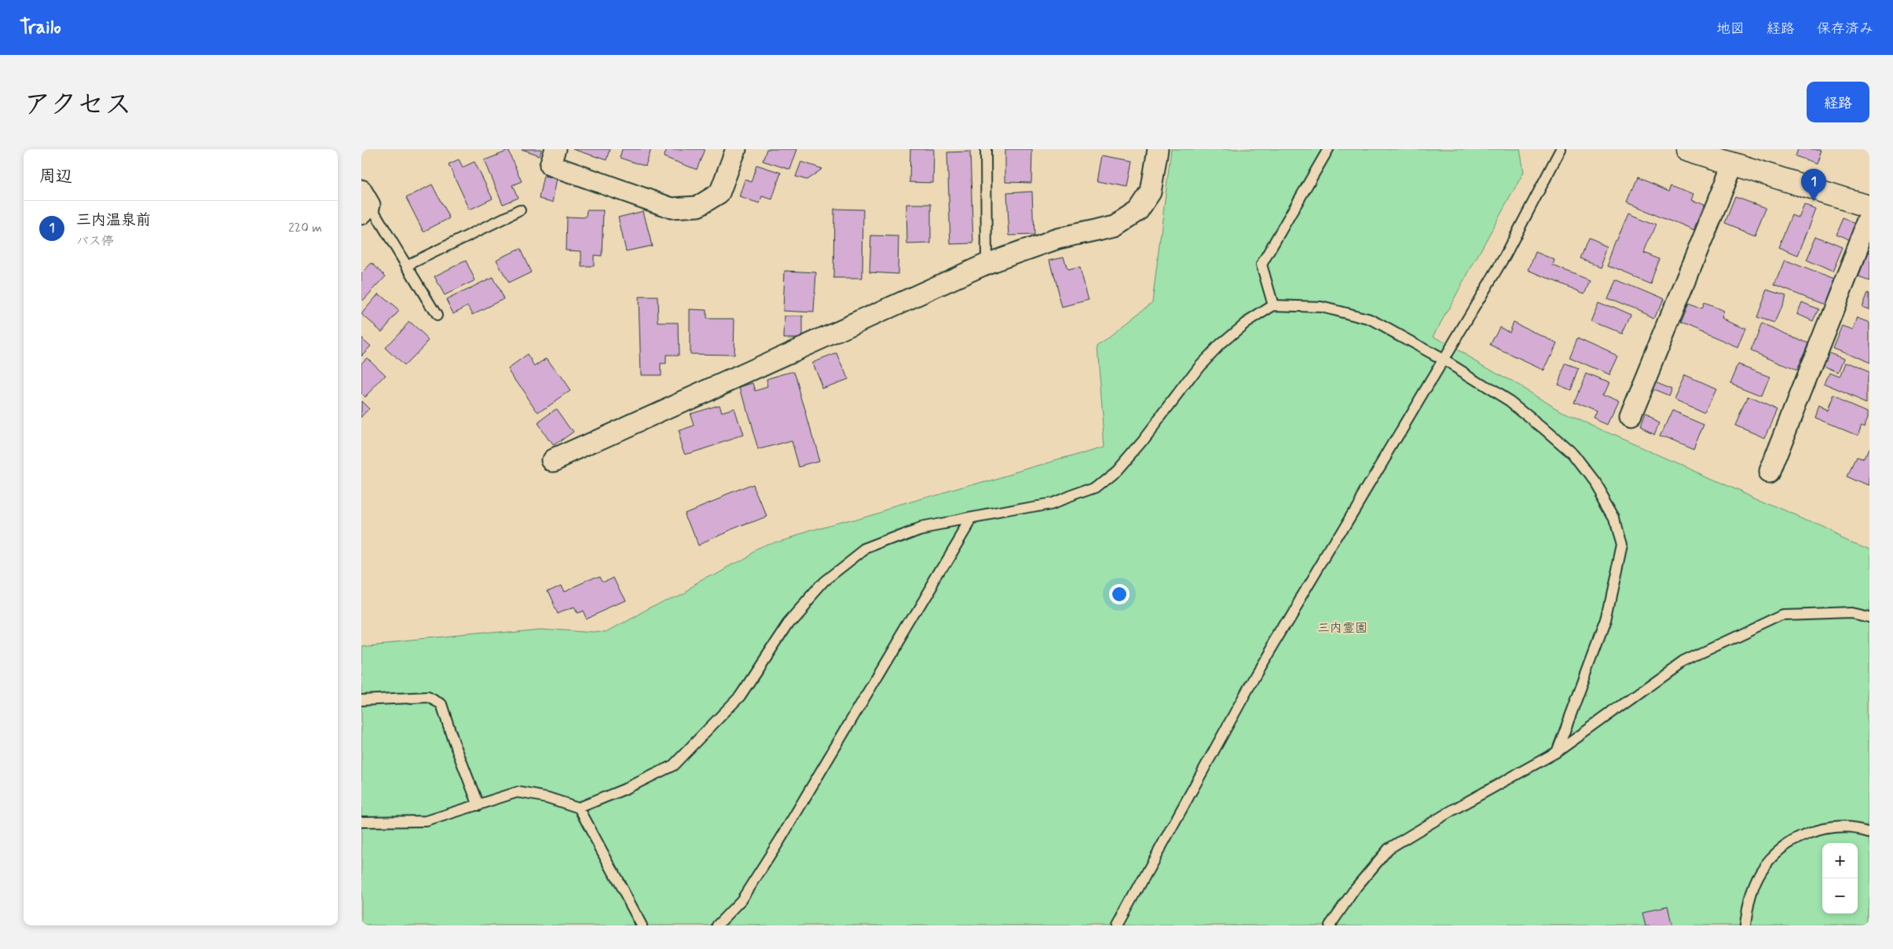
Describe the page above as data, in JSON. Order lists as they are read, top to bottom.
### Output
{
  "parks": ["三内霊園"],
  "page": {
    "header": "Trailo",
    "nav": ["地図", "経路", "保存済み"],
    "title": "アクセス",
    "buttons": "経路",
    "heading": "周辺",
    "pins": "1",
    "list": [
      {
        "mark": "1",
        "name": "三内温泉前",
        "note": "バス停",
        "value": "220 m"
      }
    ],
    "map_buttons": ["+", "−"]
  }
}
